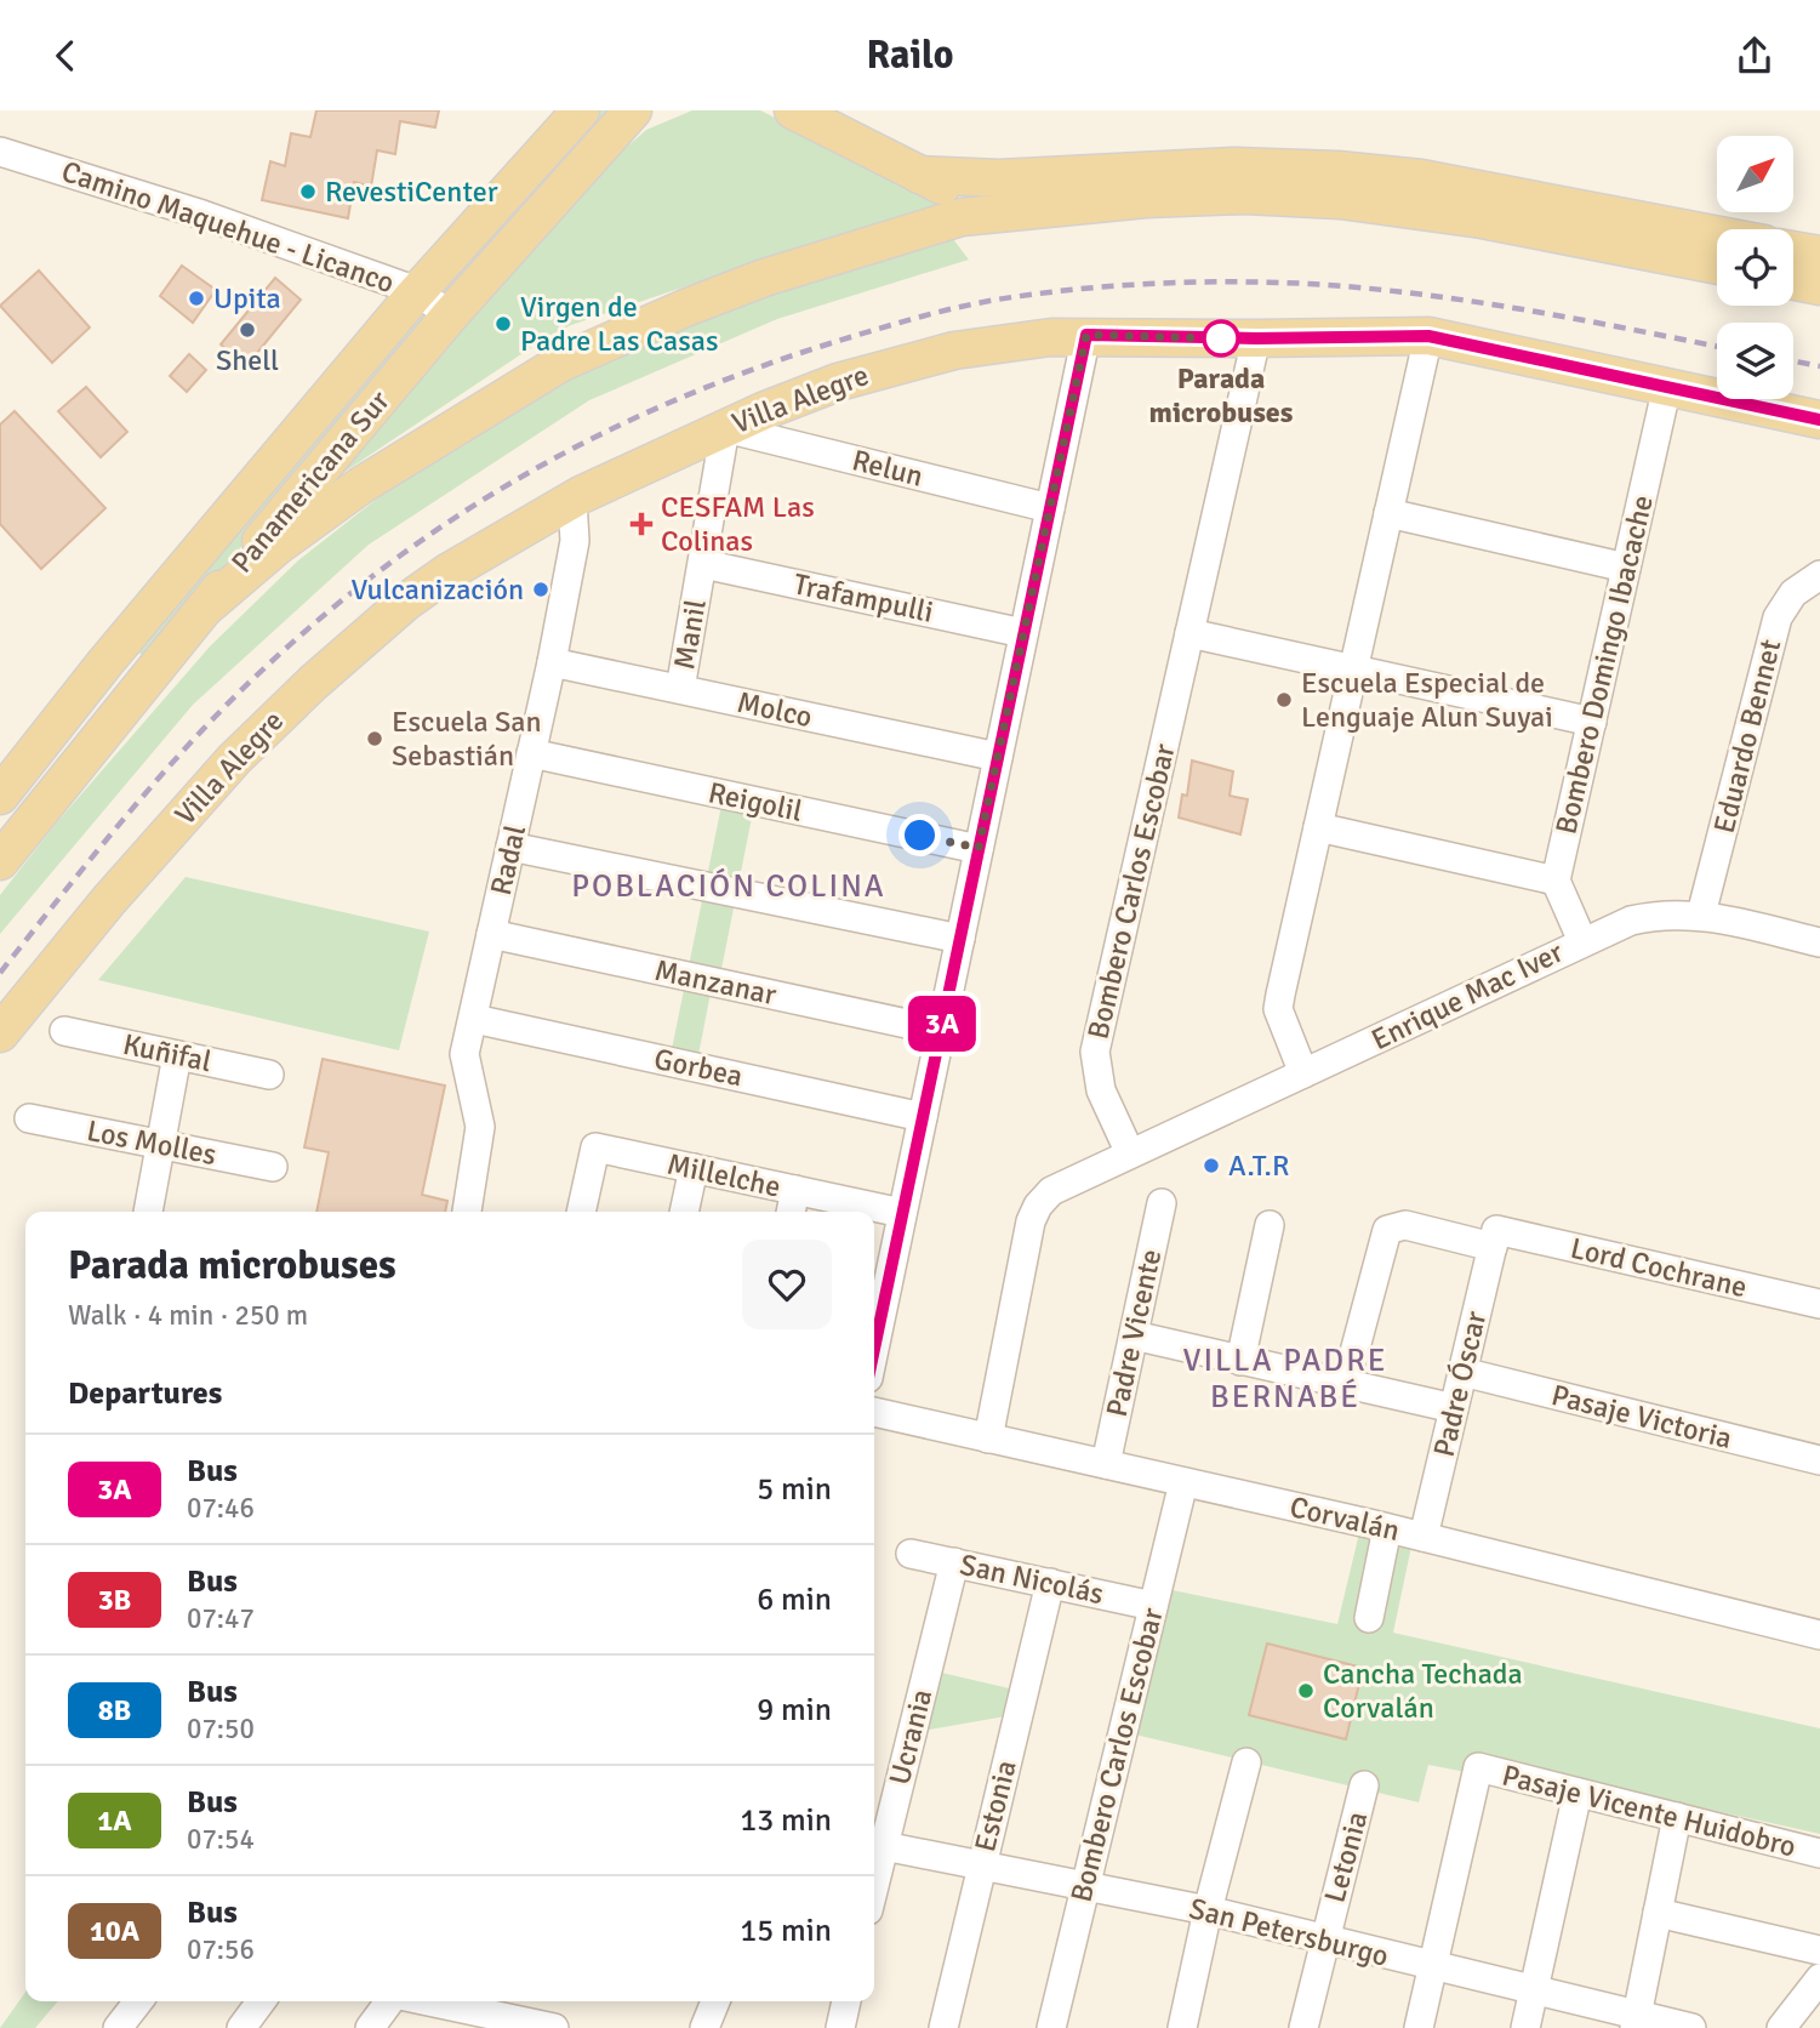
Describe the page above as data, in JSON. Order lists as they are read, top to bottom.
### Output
{
  "streets": {
    "main road": ["Villa Alegre", "Panamericana Sur"],
    "street": [
      "Camino Maquehue - Licanco",
      "Relun",
      "Trafampulli",
      "Manil",
      "Bombero Domingo Ibacache",
      "Molco",
      "Eduardo Bennet",
      "Reigolil",
      "Radal",
      "Bombero Carlos Escobar",
      "Manzanar",
      "Enrique Mac Iver",
      "Kuñifal",
      "Gorbea",
      "Los Molles",
      "Millelche",
      "Lord Cochrane",
      "Padre Vicente",
      "Padre Óscar",
      "Pasaje Victoria",
      "Corvalán",
      "San Nicolás",
      "Ucrania",
      "Estonia",
      "Pasaje Vicente Huidobro",
      "Letonia",
      "San Petersburgo"
    ]
  },
  "crossings": [
    ["Camino Maquehue - Licanco", "Panamericana Sur"],
    ["Villa Alegre", "Relun"],
    ["Villa Alegre", "Manil"],
    ["Villa Alegre", "Bombero Domingo Ibacache"],
    ["Villa Alegre", "Radal"],
    ["Villa Alegre", "Bombero Carlos Escobar"],
    ["Relun", "Manil"],
    ["Trafampulli", "Manil"],
    ["Manil", "Molco"],
    ["Molco", "Radal"],
    ["Eduardo Bennet", "Enrique Mac Iver"],
    ["Reigolil", "Radal"],
    ["Radal", "Manzanar"],
    ["Radal", "Gorbea"],
    ["Bombero Carlos Escobar", "Enrique Mac Iver"],
    ["Bombero Carlos Escobar", "Corvalán"],
    ["Bombero Carlos Escobar", "San Nicolás"],
    ["Bombero Carlos Escobar", "San Petersburgo"],
    ["Lord Cochrane", "Padre Óscar"],
    ["Padre Vicente", "Corvalán"],
    ["Padre Óscar", "Pasaje Victoria"],
    ["Padre Óscar", "Corvalán"],
    ["San Nicolás", "Ucrania"],
    ["San Nicolás", "Estonia"],
    ["Ucrania", "San Petersburgo"],
    ["Estonia", "San Petersburgo"],
    ["Pasaje Vicente Huidobro", "San Petersburgo"],
    ["Letonia", "San Petersburgo"]
  ],
  "districts": ["POBLACIÓN COLINA", "VILLA PADRE BERNABÉ"],
  "places": {
    "other": [
      "RevestiCenter",
      "Upita",
      "Virgen de Padre Las Casas",
      "Shell",
      "Parada microbuses",
      "Vulcanización",
      "Escuela Especial de Lenguaje Alun Suyai",
      "Escuela San Sebastián",
      "A.T.R",
      "Cancha Techada Corvalán"
    ],
    "health": ["CESFAM Las Colinas"]
  },
  "lines": ["bus line 3A"],
  "north": "top right",
  "page": {
    "header": "Railo",
    "on_map": "3A",
    "heading": [
      ["Parada microbuses", "Walk · 4 min · 250 m"],
      "Departures"
    ],
    "list": [
      {
        "mark": "3A",
        "name": "Bus",
        "note": "07:46",
        "value": "5 min"
      },
      {
        "mark": "3B",
        "name": "Bus",
        "note": "07:47",
        "value": "6 min"
      },
      {
        "mark": "8B",
        "name": "Bus",
        "note": "07:50",
        "value": "9 min"
      },
      {
        "mark": "1A",
        "name": "Bus",
        "note": "07:54",
        "value": "13 min"
      },
      {
        "mark": "10A",
        "name": "Bus",
        "note": "07:56",
        "value": "15 min"
      }
    ]
  }
}
